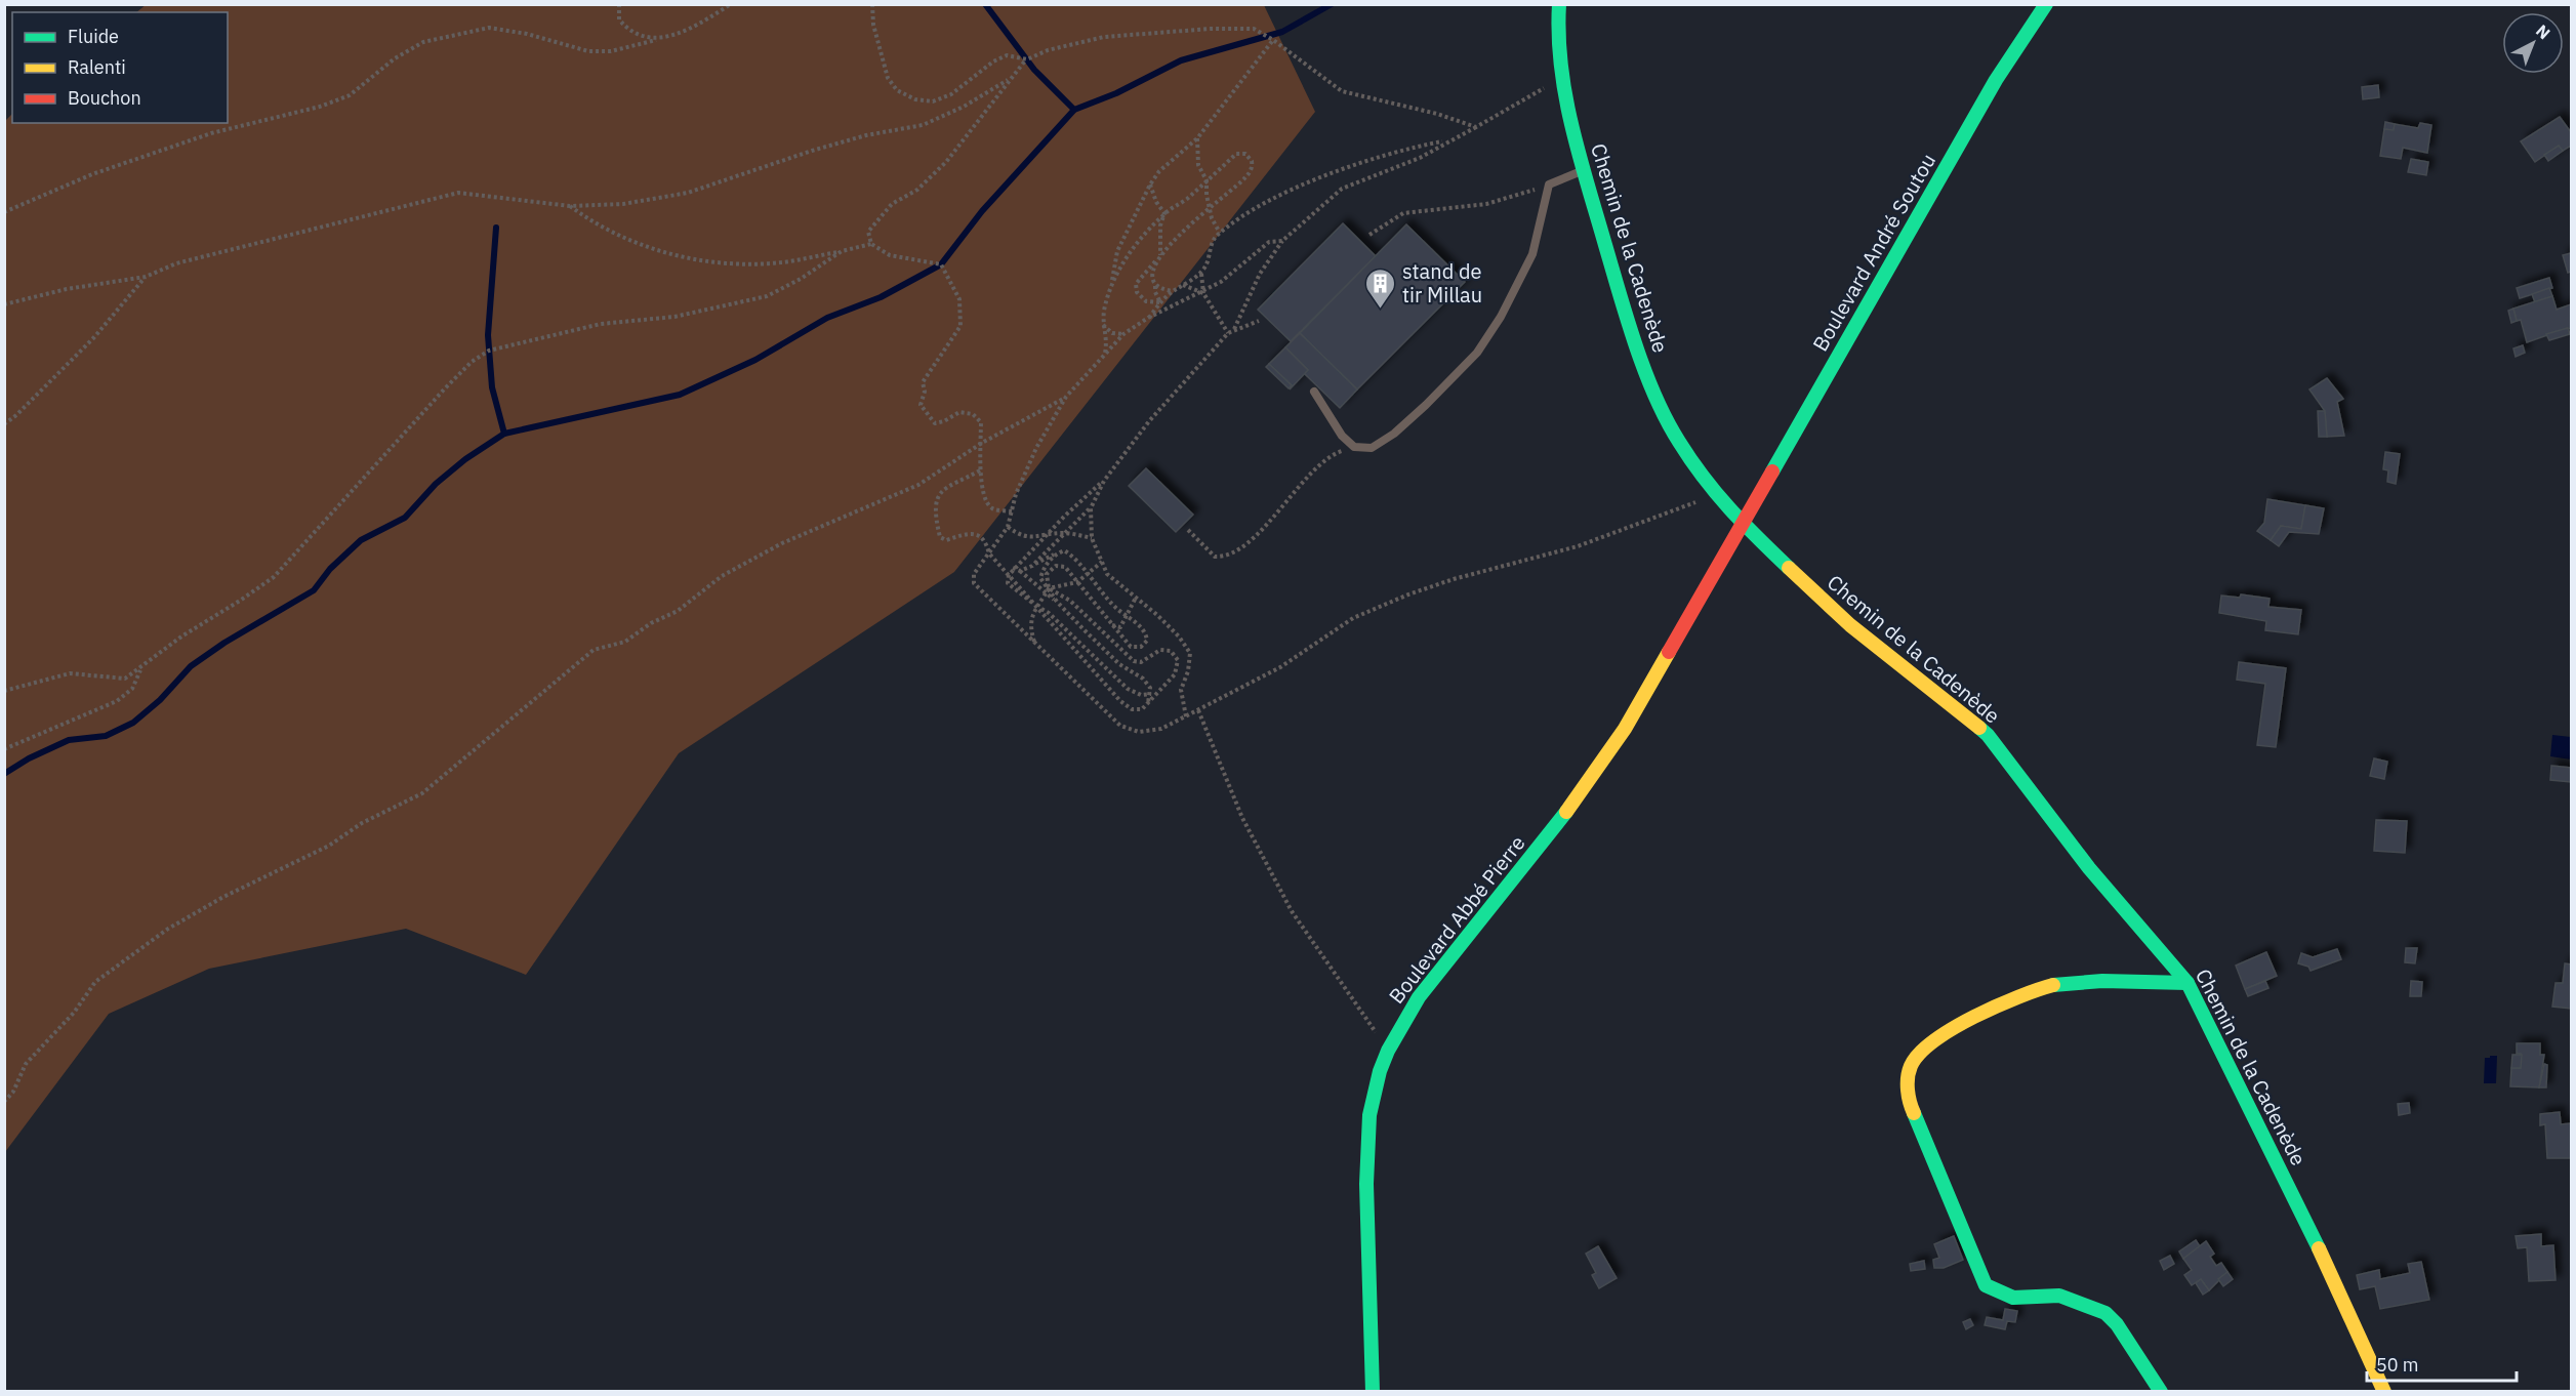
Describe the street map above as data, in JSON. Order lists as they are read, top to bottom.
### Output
{
  "streets": {
    "street": ["Chemin de la Cadenède", "Boulevard André Soutou", "Boulevard Abbé Pierre"]
  },
  "crossings": [
    ["Chemin de la Cadenède", "Boulevard André Soutou"],
    ["Chemin de la Cadenède", "Boulevard Abbé Pierre"],
    ["Boulevard André Soutou", "Boulevard Abbé Pierre"]
  ],
  "places": {
    "building": ["stand de tir Millau"]
  },
  "legend": ["Fluide", "Ralenti", "Bouchon"],
  "scale_bar": "50 m",
  "north": "top right"
}
